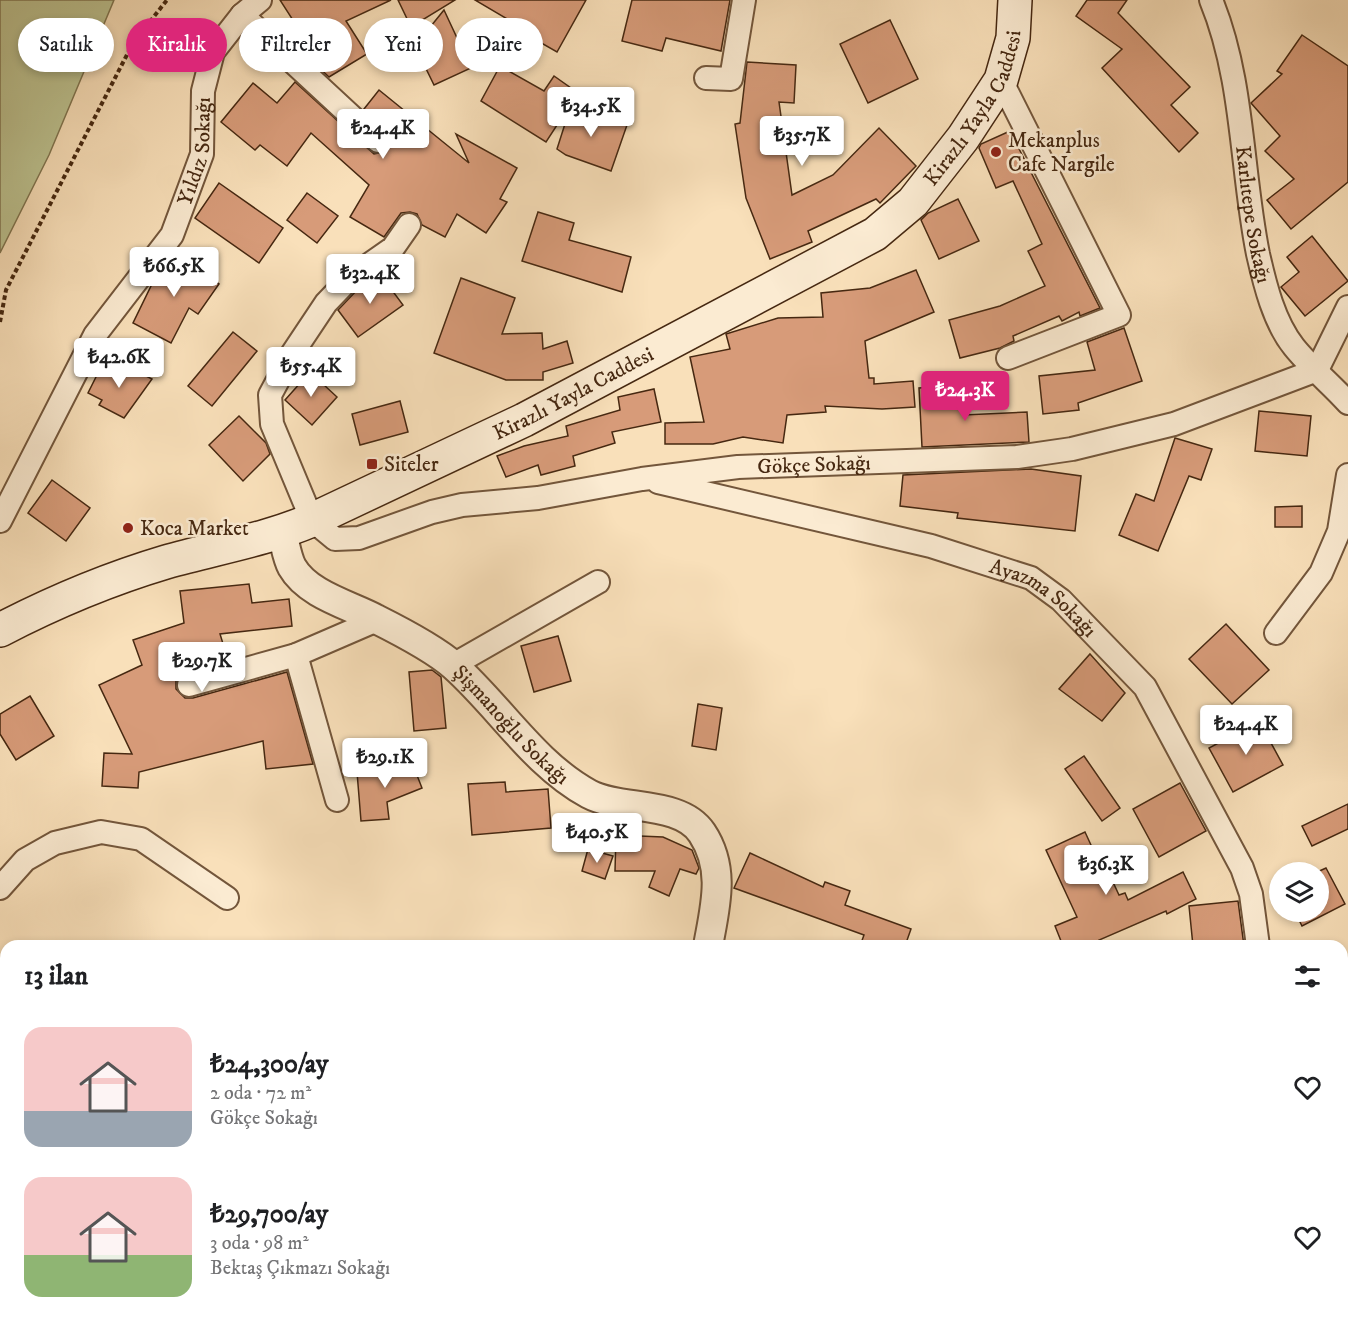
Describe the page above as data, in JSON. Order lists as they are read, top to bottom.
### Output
{
  "streets": {
    "main road": ["Kirazlı Yayla Caddesi"],
    "street": [
      "Yıldız Sokağı",
      "Karlıtepe Sokağı",
      "Gökçe Sokağı",
      "Ayazma Sokağı",
      "Şişmanoğlu Sokağı"
    ]
  },
  "crossings": [
    ["Kirazlı Yayla Caddesi", "Gökçe Sokağı"],
    ["Kirazlı Yayla Caddesi", "Şişmanoğlu Sokağı"],
    ["Karlıtepe Sokağı", "Gökçe Sokağı"],
    ["Gökçe Sokağı", "Ayazma Sokağı"],
    ["Gökçe Sokağı", "Şişmanoğlu Sokağı"]
  ],
  "places": {
    "other": ["Mekanplus Cafe Nargile", "Koca Market"],
    "transit": ["Siteler"]
  },
  "page": {
    "chip": [
      "Satılık",
      "Kiralık",
      "Filtreler",
      "Yeni",
      "Daire"
    ],
    "price": [
      "₺34.5K",
      "₺24.4K",
      "₺35.7K",
      "₺66.5K",
      "₺32.4K",
      "₺42.6K",
      "₺55.4K",
      "₺24.3K",
      "₺29.7K",
      "₺24.4K",
      "₺29.1K",
      "₺40.5K",
      "₺36.3K"
    ],
    "heading": "13 ilan",
    "list": [
      {
        "name": "₺24,300/ay",
        "note": "2 oda · 72 m² · Gökçe Sokağı"
      },
      {
        "name": "₺29,700/ay",
        "note": "3 oda · 98 m² · Bektaş Çıkmazı Sokağı"
      }
    ]
  }
}
